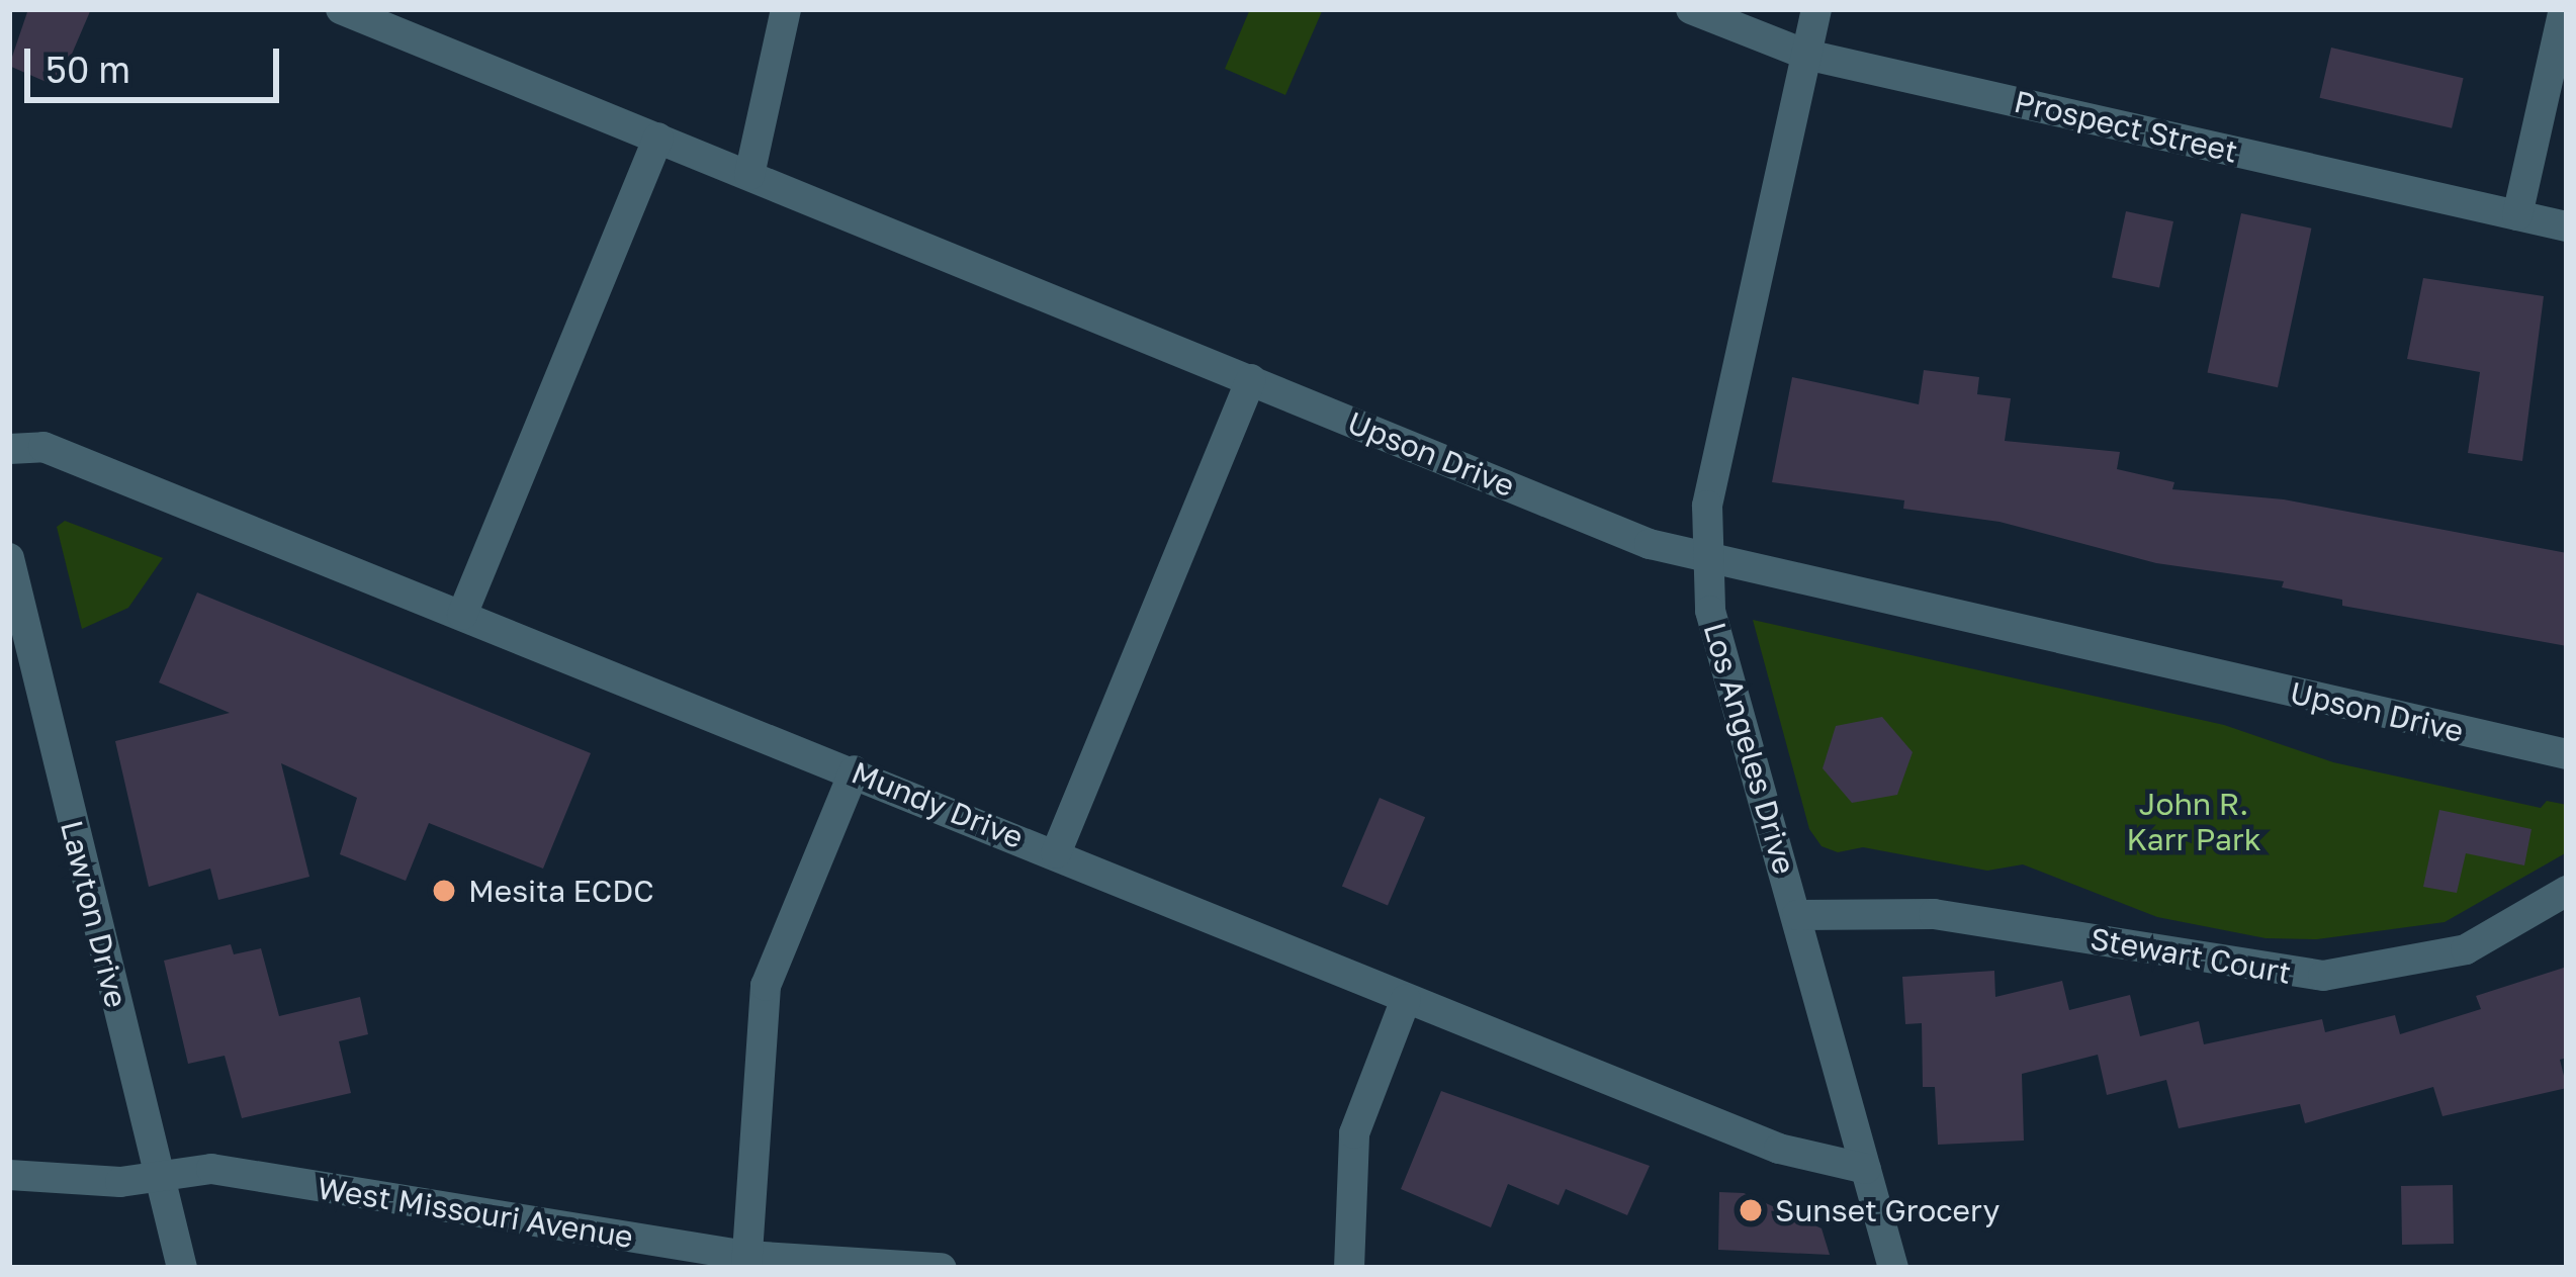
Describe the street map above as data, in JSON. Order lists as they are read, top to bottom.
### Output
{
  "streets": {
    "street": [
      "Prospect Street",
      "Upson Drive",
      "Los Angeles Drive",
      "Mundy Drive",
      "Lawton Drive",
      "Stewart Court",
      "West Missouri Avenue"
    ]
  },
  "crossings": [
    ["Prospect Street", "Los Angeles Drive"],
    ["Upson Drive", "Los Angeles Drive"],
    ["Los Angeles Drive", "Mundy Drive"],
    ["Los Angeles Drive", "Stewart Court"],
    ["Lawton Drive", "West Missouri Avenue"]
  ],
  "parks": ["John R. Karr Park"],
  "places": ["Mesita ECDC", "Sunset Grocery"],
  "scale_bar": "50 m"
}
